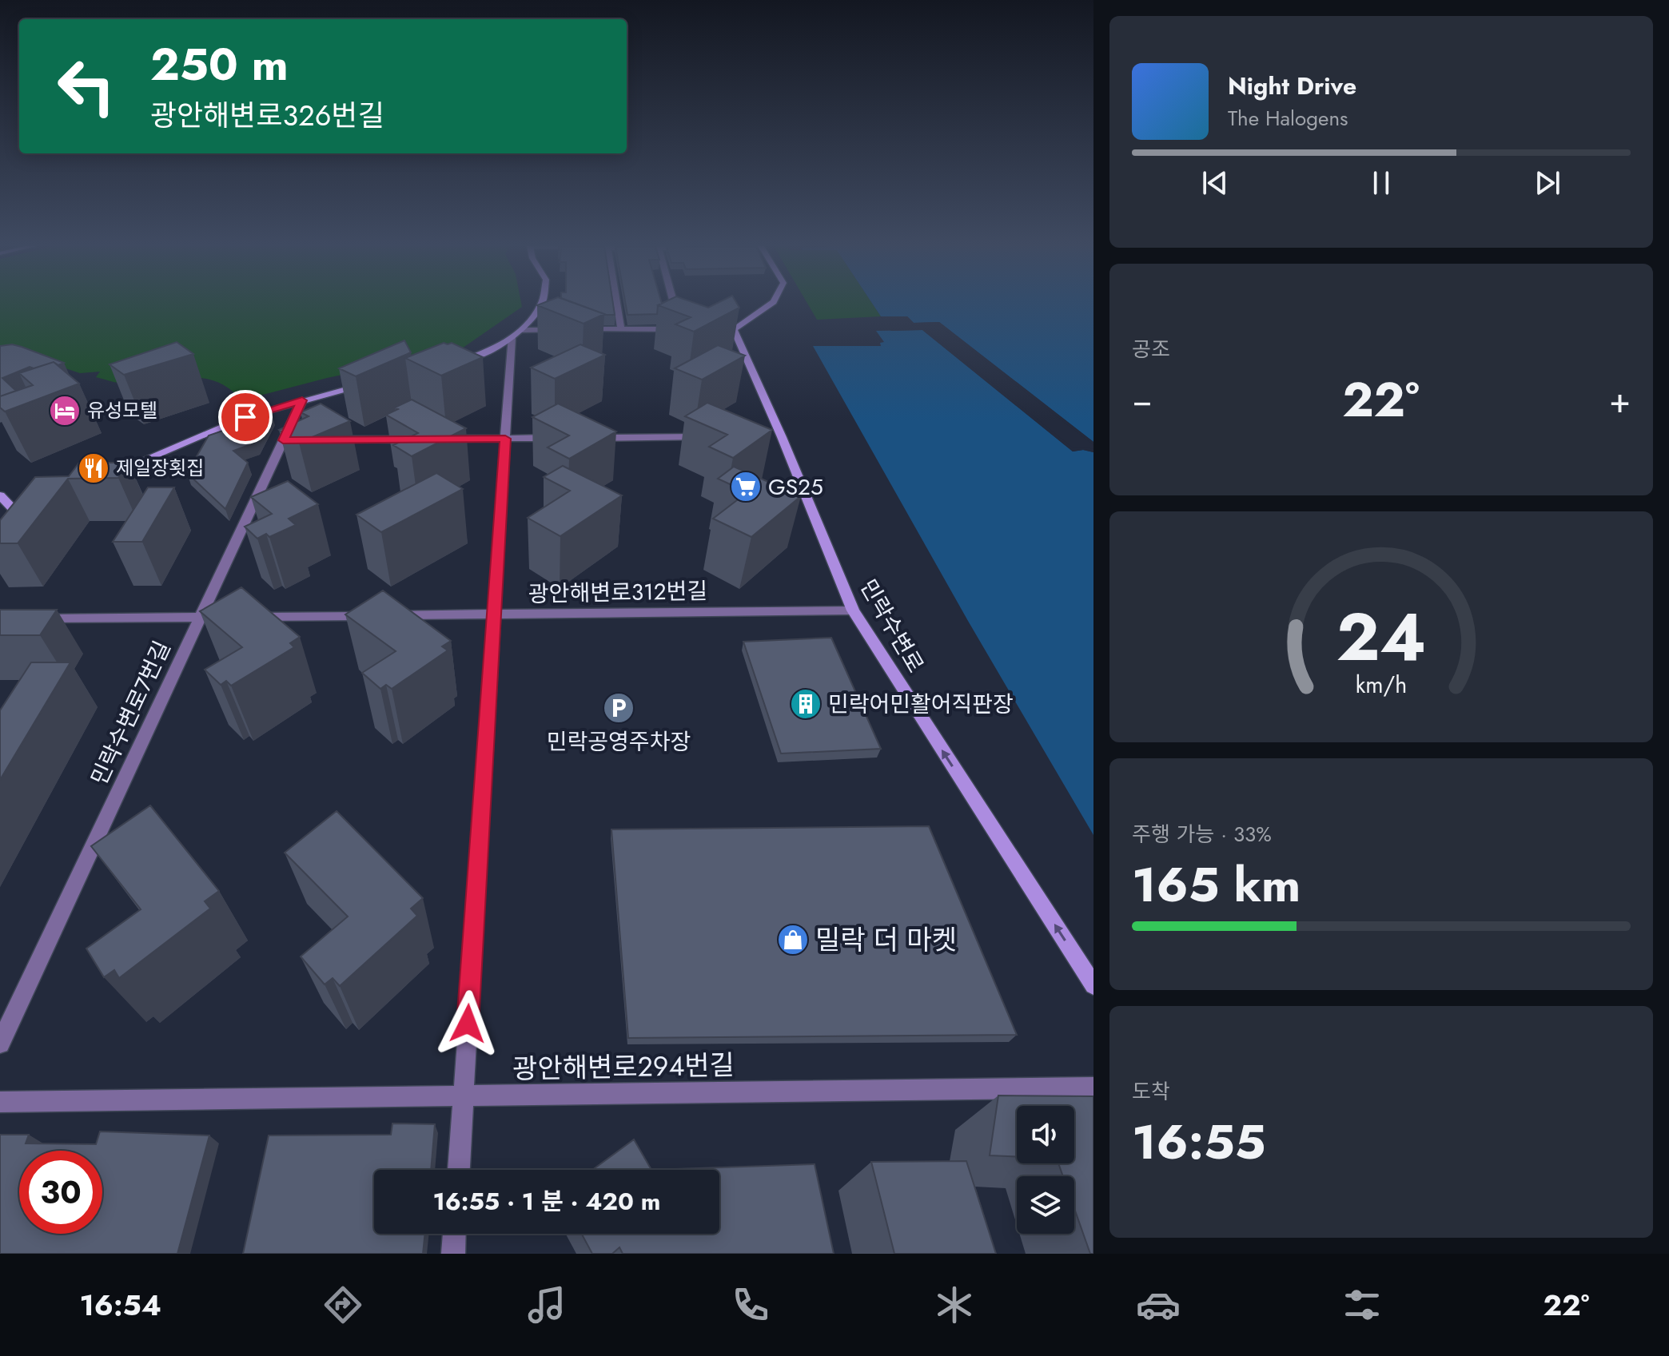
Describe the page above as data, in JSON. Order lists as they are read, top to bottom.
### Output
{
  "streets": {
    "street": [
      "광안해변로312번길",
      "민락수변로",
      "민락수변로7번길",
      "광안해변로294번길"
    ]
  },
  "crossings": [
    ["광안해변로312번길", "민락수변로"]
  ],
  "one_way": ["민락수변로"],
  "places": {
    "hotel": ["유성모텔"],
    "restaurant": ["제일장횟집"],
    "supermarket": ["GS25"],
    "building": ["민락어민활어직판장"],
    "parking": ["민락공영주차장"],
    "shop": ["밀락 더 마켓"]
  },
  "page": {
    "turn": ["250 m", "광안해변로326번길"],
    "song": ["Night Drive", "The Halogens"],
    "tile": [
      "공조",
      ["주행 가능 · 33%", "165 km"],
      ["도착", "16:55"]
    ],
    "heat": ["−", "22°", "+"],
    "limit": "30",
    "trip": "16:55 · 1 분 · 420 m",
    "tabs": ["16:54", "22°"],
    "gauge": ["24", "km/h"]
  }
}
